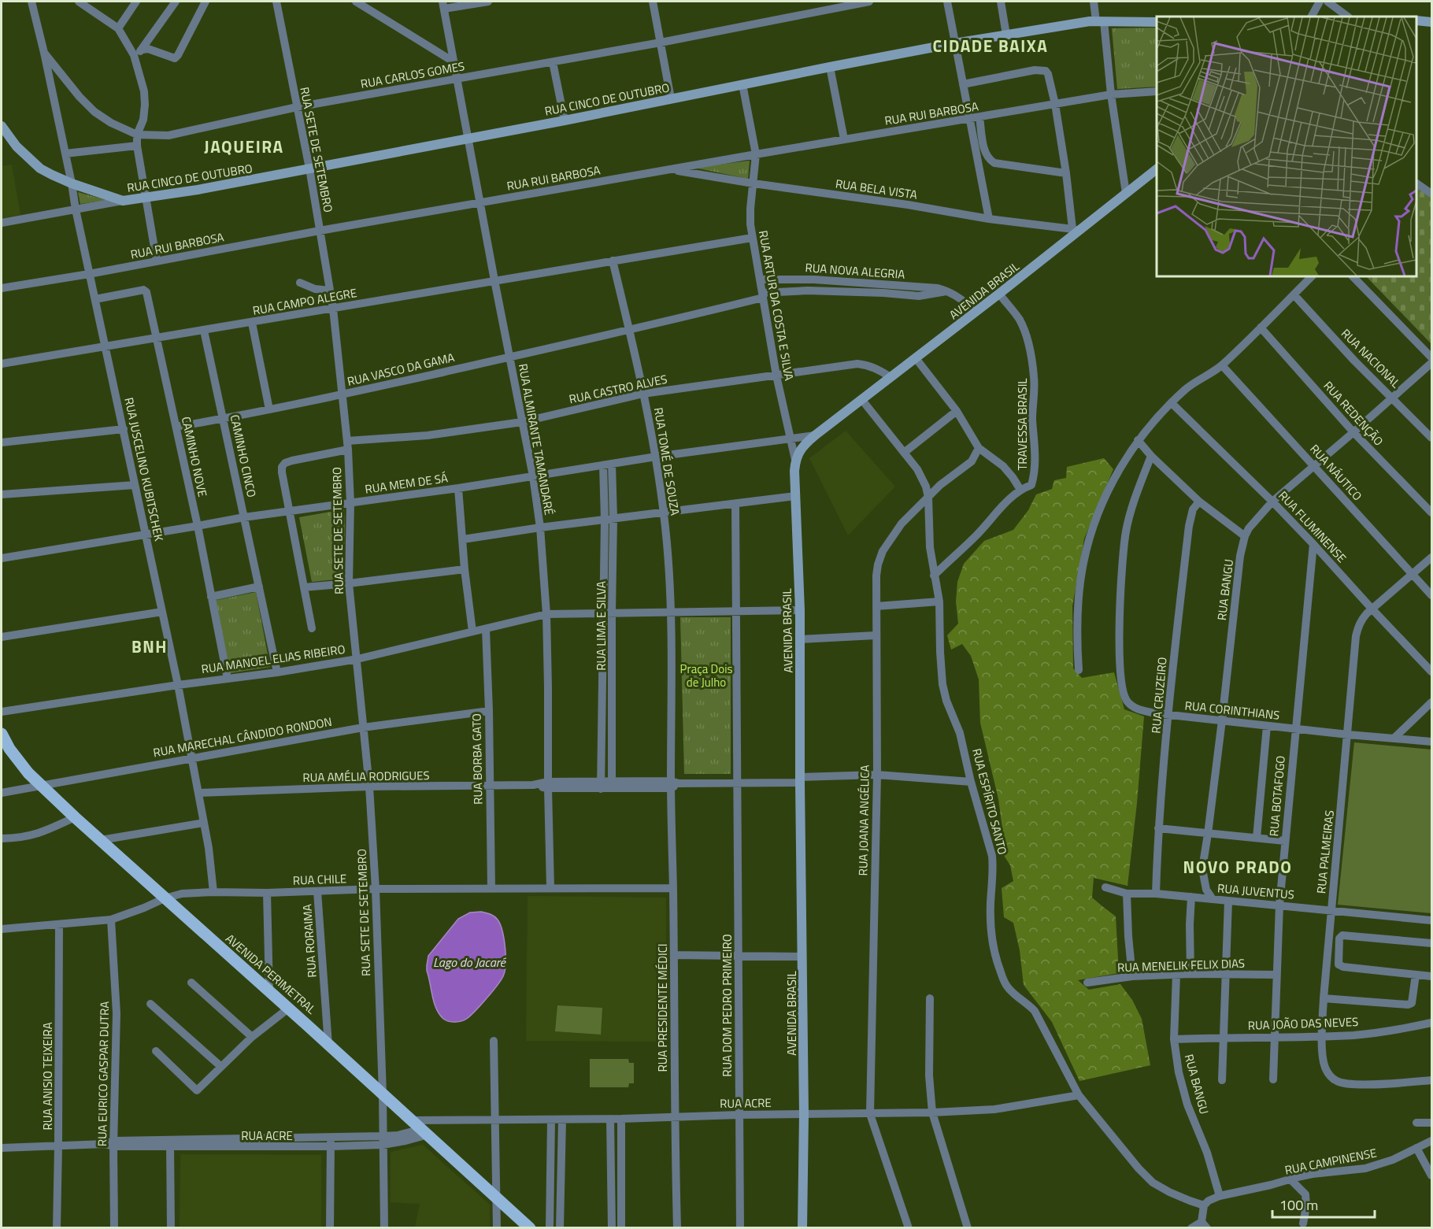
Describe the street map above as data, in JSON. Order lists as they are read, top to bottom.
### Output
{
  "streets": {
    "main road": ["AVENIDA PERIMETRAL"],
    "street": [
      "RUA CARLOS GOMES",
      "RUA CINCO DE OUTUBRO",
      "RUA RUI BARBOSA",
      "RUA SETE DE SETEMBRO",
      "RUA BELA VISTA",
      "RUA NOVA ALEGRIA",
      "AVENIDA BRASIL",
      "RUA CAMPO ALEGRE",
      "RUA ARTUR DA COSTA E SILVA",
      "RUA NACIONAL",
      "RUA VASCO DA GAMA",
      "RUA CASTRO ALVES",
      "RUA REDENÇÃO",
      "TRAVESSA BRASIL",
      "RUA ALMIRANTE TAMANDARÉ",
      "CAMINHO CINCO",
      "CAMINHO NOVE",
      "RUA TOMÉ DE SOUZA",
      "RUA JUSCELINO KUBITSCHEK",
      "RUA NÁUTICO",
      "RUA MEM DE SÁ",
      "RUA FLUMINENSE",
      "RUA BANGU",
      "RUA LIMA E SILVA",
      "RUA MANOEL ELIAS RIBEIRO",
      "RUA CRUZEIRO",
      "RUA CORINTHIANS",
      "RUA MARECHAL CÂNDIDO RONDON",
      "RUA BORBA GATO",
      "RUA AMÉLIA RODRIGUES",
      "RUA BOTAFOGO",
      "RUA ESPÍRITO SANTO",
      "RUA JOANA ANGÉLICA",
      "RUA PALMEIRAS",
      "RUA CHILE",
      "RUA JUVENTUS",
      "RUA RORAIMA",
      "RUA MENELIK FELIX DIAS",
      "RUA DOM PEDRO PRIMEIRO",
      "RUA PRESIDENTE MÉDICI",
      "RUA JOÃO DAS NEVES",
      "RUA EURICO GASPAR DUTRA",
      "RUA ANISIO TEIXEIRA",
      "RUA ACRE",
      "RUA CAMPINENSE"
    ]
  },
  "crossings": [
    ["RUA CARLOS GOMES", "RUA SETE DE SETEMBRO"],
    ["RUA CARLOS GOMES", "RUA ALMIRANTE TAMANDARÉ"],
    ["RUA CARLOS GOMES", "RUA JUSCELINO KUBITSCHEK"],
    ["RUA CINCO DE OUTUBRO", "RUA SETE DE SETEMBRO"],
    ["RUA CINCO DE OUTUBRO", "RUA ARTUR DA COSTA E SILVA"],
    ["RUA CINCO DE OUTUBRO", "RUA ALMIRANTE TAMANDARÉ"],
    ["RUA CINCO DE OUTUBRO", "RUA JUSCELINO KUBITSCHEK"],
    ["RUA RUI BARBOSA", "RUA SETE DE SETEMBRO"],
    ["RUA RUI BARBOSA", "RUA BELA VISTA"],
    ["RUA RUI BARBOSA", "RUA ARTUR DA COSTA E SILVA"],
    ["RUA RUI BARBOSA", "RUA ALMIRANTE TAMANDARÉ"],
    ["RUA RUI BARBOSA", "RUA JUSCELINO KUBITSCHEK"],
    ["RUA SETE DE SETEMBRO", "RUA CAMPO ALEGRE"],
    ["RUA SETE DE SETEMBRO", "RUA VASCO DA GAMA"],
    ["RUA SETE DE SETEMBRO", "RUA CASTRO ALVES"],
    ["RUA SETE DE SETEMBRO", "RUA MEM DE SÁ"],
    ["RUA SETE DE SETEMBRO", "RUA MANOEL ELIAS RIBEIRO"],
    ["RUA SETE DE SETEMBRO", "RUA MARECHAL CÂNDIDO RONDON"],
    ["RUA SETE DE SETEMBRO", "RUA AMÉLIA RODRIGUES"],
    ["RUA SETE DE SETEMBRO", "RUA CHILE"],
    ["RUA SETE DE SETEMBRO", "AVENIDA PERIMETRAL"],
    ["RUA SETE DE SETEMBRO", "RUA ACRE"],
    ["RUA BELA VISTA", "AVENIDA BRASIL"],
    ["RUA BELA VISTA", "RUA ARTUR DA COSTA E SILVA"],
    ["RUA NOVA ALEGRIA", "AVENIDA BRASIL"],
    ["RUA NOVA ALEGRIA", "RUA ARTUR DA COSTA E SILVA"],
    ["RUA NOVA ALEGRIA", "RUA VASCO DA GAMA"],
    ["RUA NOVA ALEGRIA", "RUA TOMÉ DE SOUZA"],
    ["AVENIDA BRASIL", "RUA ARTUR DA COSTA E SILVA"],
    ["AVENIDA BRASIL", "RUA CASTRO ALVES"],
    ["AVENIDA BRASIL", "TRAVESSA BRASIL"],
    ["AVENIDA BRASIL", "RUA MEM DE SÁ"],
    ["AVENIDA BRASIL", "RUA ESPÍRITO SANTO"],
    ["AVENIDA BRASIL", "RUA ACRE"],
    ["RUA CAMPO ALEGRE", "RUA ARTUR DA COSTA E SILVA"],
    ["RUA CAMPO ALEGRE", "RUA ALMIRANTE TAMANDARÉ"],
    ["RUA CAMPO ALEGRE", "CAMINHO CINCO"],
    ["RUA CAMPO ALEGRE", "CAMINHO NOVE"],
    ["RUA CAMPO ALEGRE", "RUA TOMÉ DE SOUZA"],
    ["RUA CAMPO ALEGRE", "RUA JUSCELINO KUBITSCHEK"],
    ["RUA ARTUR DA COSTA E SILVA", "RUA CASTRO ALVES"],
    ["RUA ARTUR DA COSTA E SILVA", "RUA MEM DE SÁ"],
    ["RUA NACIONAL", "RUA BANGU"],
    ["RUA VASCO DA GAMA", "RUA ALMIRANTE TAMANDARÉ"],
    ["RUA VASCO DA GAMA", "CAMINHO CINCO"],
    ["RUA VASCO DA GAMA", "CAMINHO NOVE"],
    ["RUA VASCO DA GAMA", "RUA TOMÉ DE SOUZA"],
    ["RUA CASTRO ALVES", "RUA ALMIRANTE TAMANDARÉ"],
    ["RUA CASTRO ALVES", "RUA TOMÉ DE SOUZA"],
    ["RUA CASTRO ALVES", "RUA MEM DE SÁ"],
    ["RUA REDENÇÃO", "RUA BANGU"],
    ["TRAVESSA BRASIL", "RUA ESPÍRITO SANTO"],
    ["RUA ALMIRANTE TAMANDARÉ", "RUA MEM DE SÁ"],
    ["RUA ALMIRANTE TAMANDARÉ", "RUA MANOEL ELIAS RIBEIRO"],
    ["RUA ALMIRANTE TAMANDARÉ", "RUA AMÉLIA RODRIGUES"],
    ["RUA ALMIRANTE TAMANDARÉ", "RUA CHILE"],
    ["CAMINHO CINCO", "RUA MEM DE SÁ"],
    ["CAMINHO CINCO", "RUA MANOEL ELIAS RIBEIRO"],
    ["CAMINHO NOVE", "RUA JUSCELINO KUBITSCHEK"],
    ["CAMINHO NOVE", "RUA MEM DE SÁ"],
    ["CAMINHO NOVE", "RUA MANOEL ELIAS RIBEIRO"],
    ["RUA TOMÉ DE SOUZA", "RUA MEM DE SÁ"],
    ["RUA TOMÉ DE SOUZA", "RUA MANOEL ELIAS RIBEIRO"],
    ["RUA JUSCELINO KUBITSCHEK", "RUA MEM DE SÁ"],
    ["RUA JUSCELINO KUBITSCHEK", "RUA MANOEL ELIAS RIBEIRO"],
    ["RUA JUSCELINO KUBITSCHEK", "RUA MARECHAL CÂNDIDO RONDON"],
    ["RUA JUSCELINO KUBITSCHEK", "RUA AMÉLIA RODRIGUES"],
    ["RUA JUSCELINO KUBITSCHEK", "RUA CHILE"],
    ["RUA NÁUTICO", "RUA BANGU"],
    ["RUA NÁUTICO", "RUA PALMEIRAS"],
    ["RUA MEM DE SÁ", "RUA LIMA E SILVA"],
    ["RUA FLUMINENSE", "RUA BANGU"],
    ["RUA FLUMINENSE", "RUA BOTAFOGO"],
    ["RUA FLUMINENSE", "RUA PALMEIRAS"],
    ["RUA BANGU", "RUA CORINTHIANS"],
    ["RUA BANGU", "RUA JUVENTUS"],
    ["RUA BANGU", "RUA MENELIK FELIX DIAS"],
    ["RUA BANGU", "RUA JOÃO DAS NEVES"],
    ["RUA BANGU", "RUA CAMPINENSE"],
    ["RUA LIMA E SILVA", "RUA MANOEL ELIAS RIBEIRO"],
    ["RUA LIMA E SILVA", "RUA AMÉLIA RODRIGUES"],
    ["RUA MANOEL ELIAS RIBEIRO", "RUA BORBA GATO"],
    ["RUA CRUZEIRO", "RUA CORINTHIANS"],
    ["RUA CRUZEIRO", "RUA JUVENTUS"],
    ["RUA CORINTHIANS", "RUA BOTAFOGO"],
    ["RUA CORINTHIANS", "RUA PALMEIRAS"],
    ["RUA MARECHAL CÂNDIDO RONDON", "RUA BORBA GATO"],
    ["RUA MARECHAL CÂNDIDO RONDON", "AVENIDA PERIMETRAL"],
    ["RUA BORBA GATO", "RUA AMÉLIA RODRIGUES"],
    ["RUA BORBA GATO", "RUA CHILE"],
    ["RUA AMÉLIA RODRIGUES", "RUA PRESIDENTE MÉDICI"],
    ["RUA BOTAFOGO", "RUA JUVENTUS"],
    ["RUA BOTAFOGO", "RUA MENELIK FELIX DIAS"],
    ["RUA BOTAFOGO", "RUA JOÃO DAS NEVES"],
    ["RUA ESPÍRITO SANTO", "RUA JOANA ANGÉLICA"],
    ["RUA ESPÍRITO SANTO", "RUA ACRE"],
    ["RUA ESPÍRITO SANTO", "RUA CAMPINENSE"],
    ["RUA JOANA ANGÉLICA", "RUA ACRE"],
    ["RUA PALMEIRAS", "RUA JUVENTUS"],
    ["RUA PALMEIRAS", "RUA JOÃO DAS NEVES"],
    ["RUA CHILE", "RUA RORAIMA"],
    ["RUA CHILE", "AVENIDA PERIMETRAL"],
    ["RUA CHILE", "RUA PRESIDENTE MÉDICI"],
    ["RUA CHILE", "RUA EURICO GASPAR DUTRA"],
    ["RUA CHILE", "RUA ANISIO TEIXEIRA"],
    ["RUA RORAIMA", "AVENIDA PERIMETRAL"],
    ["AVENIDA PERIMETRAL", "RUA ACRE"],
    ["RUA DOM PEDRO PRIMEIRO", "RUA ACRE"],
    ["RUA PRESIDENTE MÉDICI", "RUA ACRE"],
    ["RUA EURICO GASPAR DUTRA", "RUA ACRE"],
    ["RUA ANISIO TEIXEIRA", "RUA ACRE"]
  ],
  "districts": [
    "CIDADE BAIXA",
    "JAQUEIRA",
    "BNH",
    "NOVO PRADO"
  ],
  "water": ["Lago do Jacaré"],
  "parks": ["Praça Dois de Julho"],
  "scale_bar": "100 m"
}
